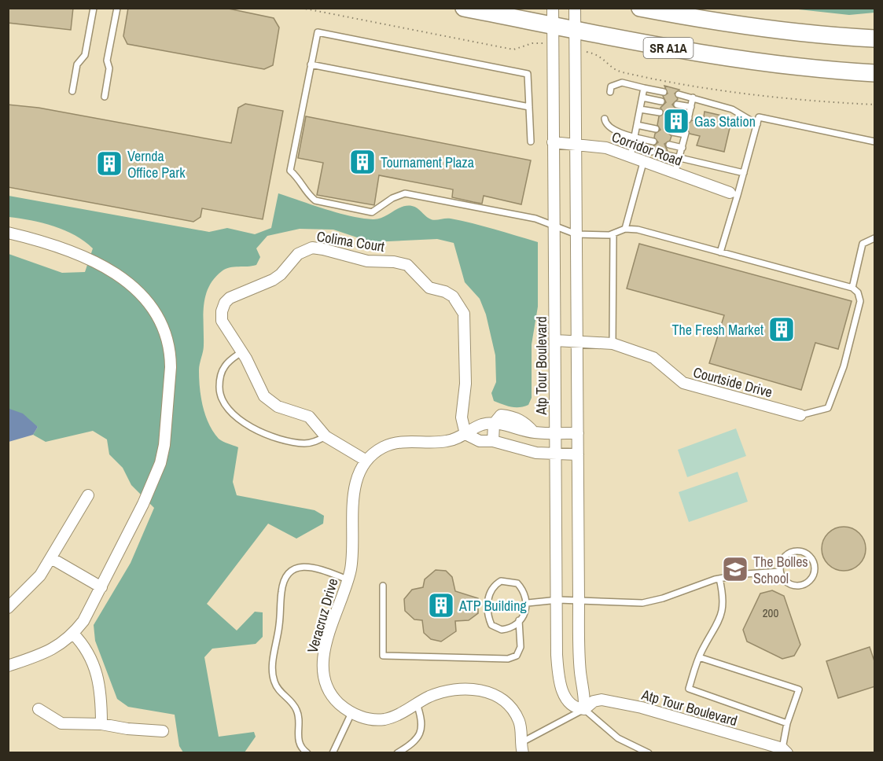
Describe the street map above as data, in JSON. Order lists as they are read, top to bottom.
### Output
{
  "streets": {
    "main road": ["SR A1A"],
    "street": [
      "Corridor Road",
      "Colima Court",
      "Atp Tour Boulevard",
      "Courtside Drive",
      "Veracruz Drive"
    ]
  },
  "crossings": [
    ["SR A1A", "Atp Tour Boulevard"],
    ["Corridor Road", "Atp Tour Boulevard"],
    ["Colima Court", "Veracruz Drive"],
    ["Atp Tour Boulevard", "Courtside Drive"]
  ],
  "places": {
    "building": [
      "Gas Station",
      "Tournament Plaza",
      "Vernda Office Park",
      "The Fresh Market",
      "ATP Building"
    ],
    "school or university": ["The Bolles School"]
  },
  "house_numbers": ["200"]
}
